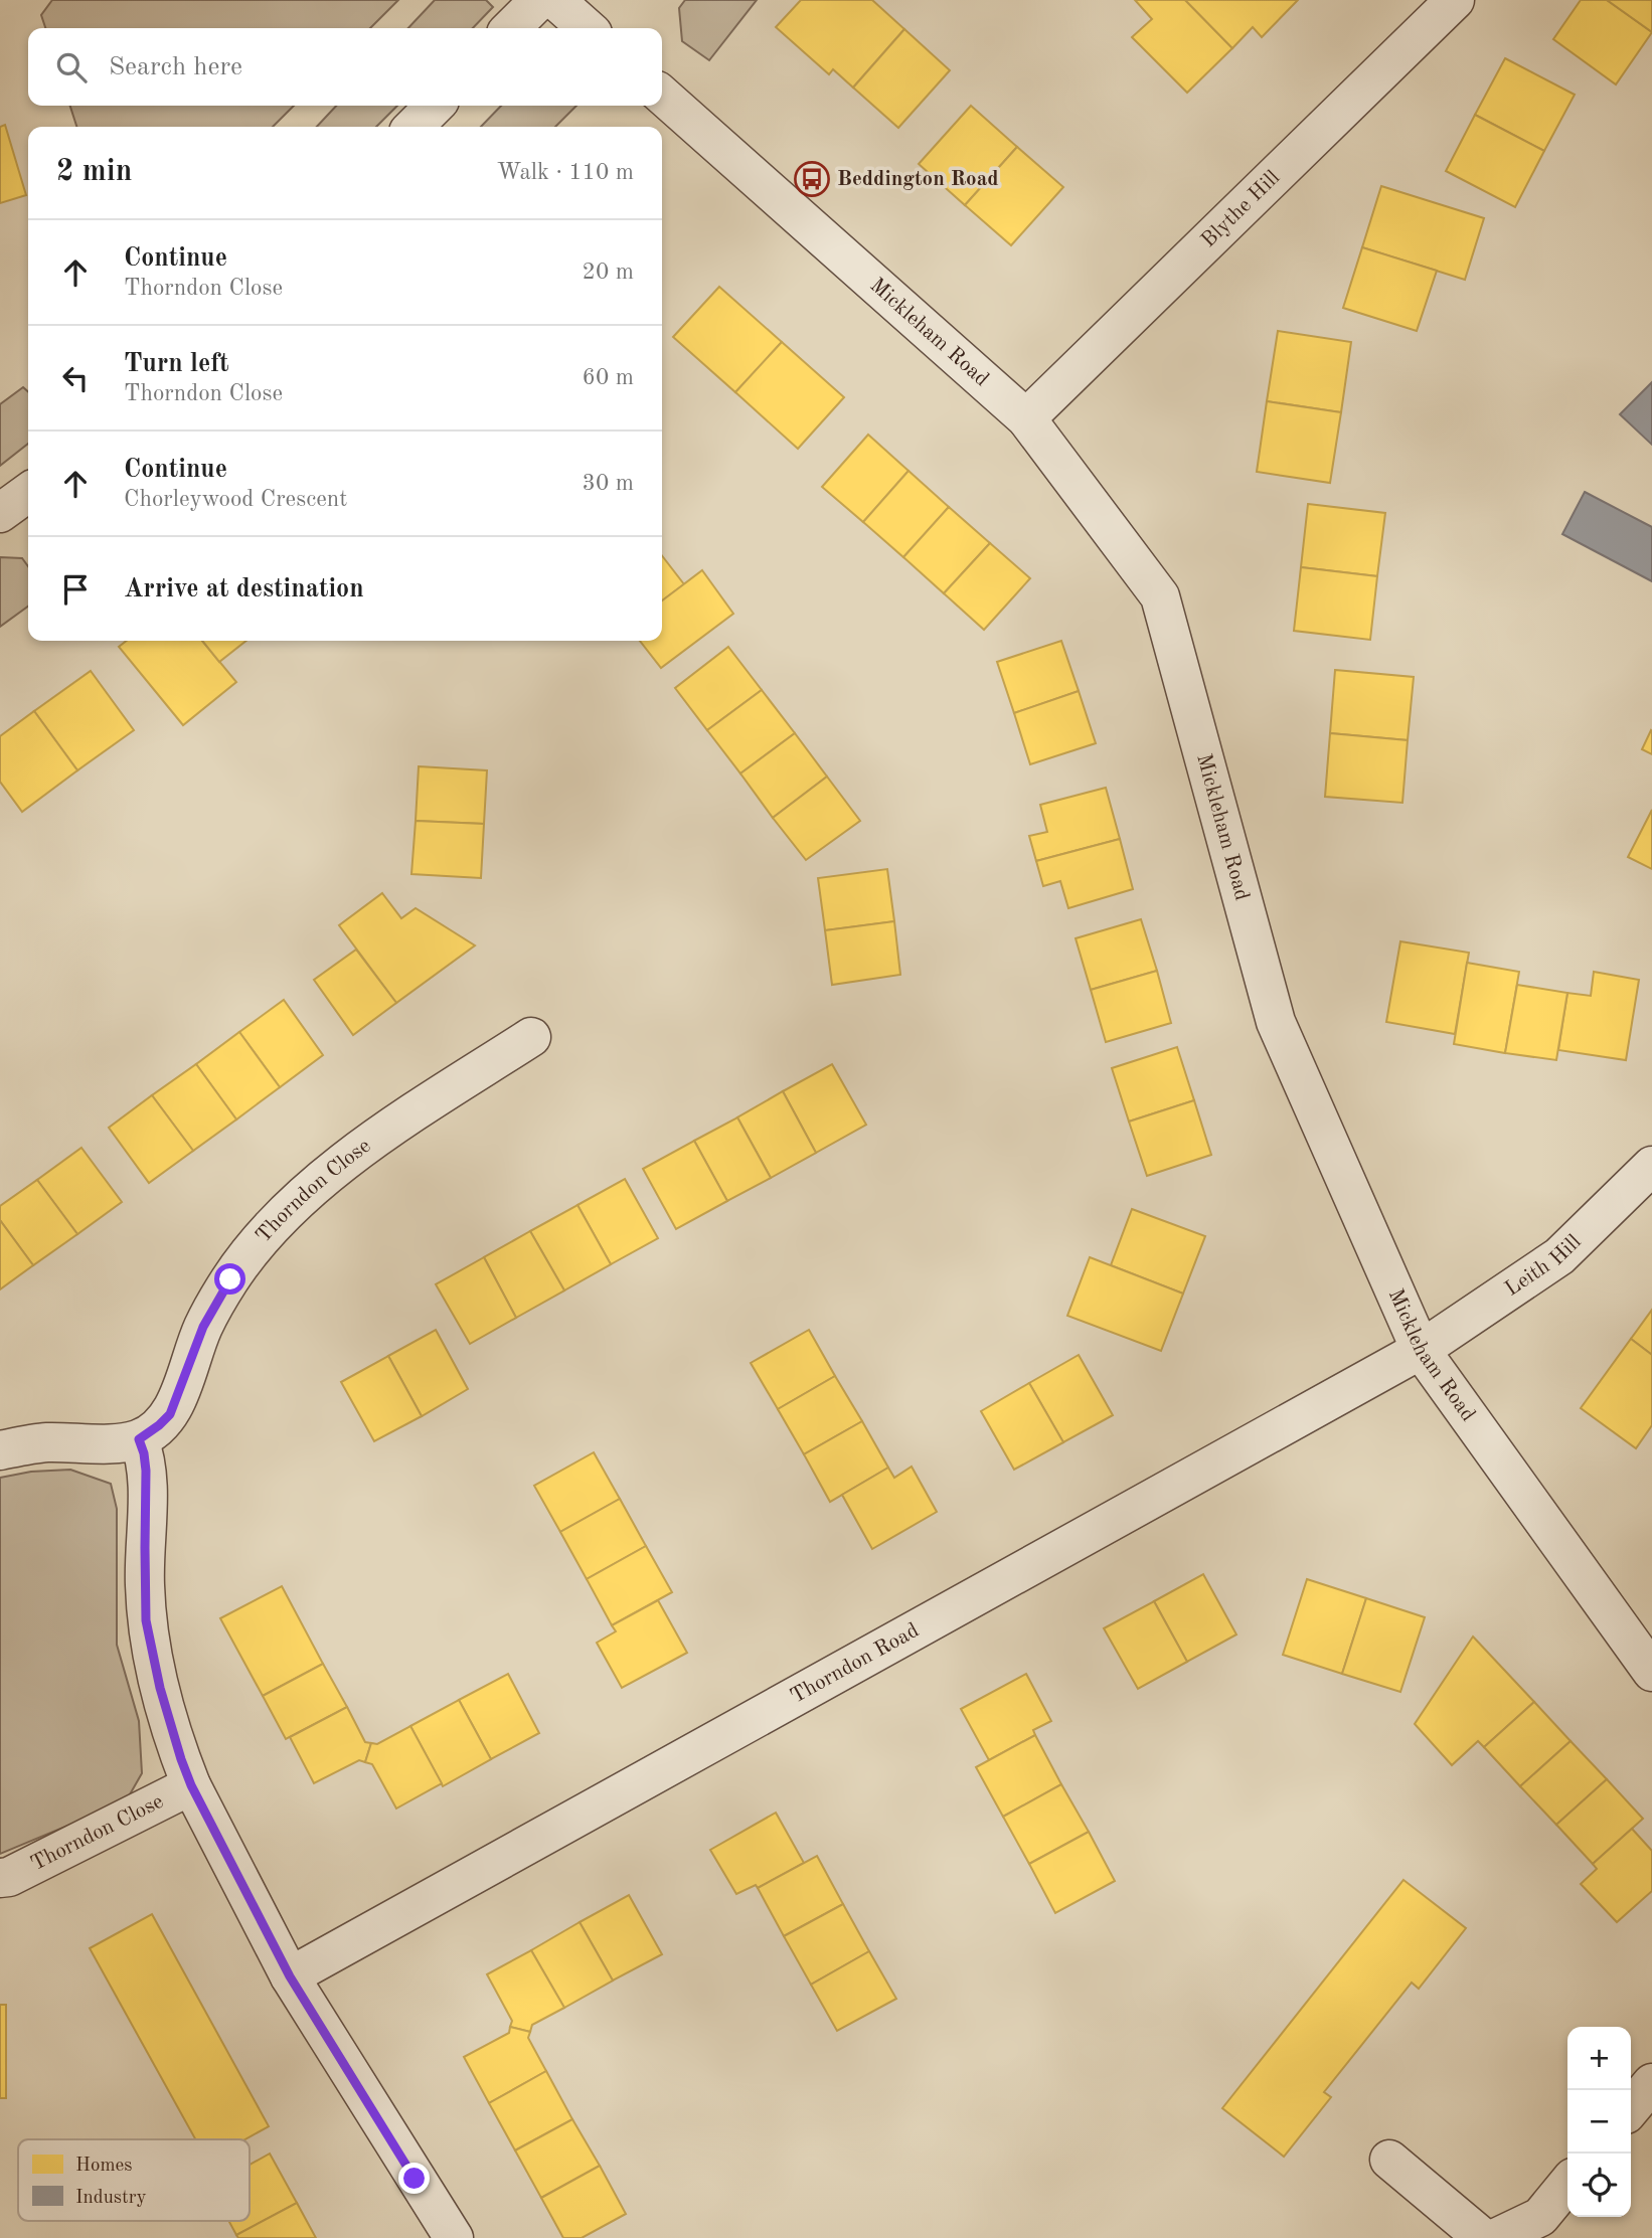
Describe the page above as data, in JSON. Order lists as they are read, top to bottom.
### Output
{
  "streets": {
    "street": [
      "Blythe Hill",
      "Mickleham Road",
      "Thorndon Close",
      "Leith Hill",
      "Thorndon Road"
    ]
  },
  "crossings": [
    ["Blythe Hill", "Mickleham Road"],
    ["Mickleham Road", "Leith Hill"],
    ["Mickleham Road", "Thorndon Road"],
    ["Leith Hill", "Thorndon Road"]
  ],
  "places": {
    "bus stop": ["Beddington Road"]
  },
  "legend": ["Homes", "Industry"],
  "page": {
    "search": "Search here",
    "heading": ["2 min", "Walk · 110 m"],
    "list": [
      ["Continue", "Thorndon Close", "20 m"],
      ["Turn left", "Thorndon Close", "60 m"],
      ["Continue", "Chorleywood Crescent", "30 m"],
      "Arrive at destination"
    ],
    "map_buttons": ["+", "−"]
  }
}
